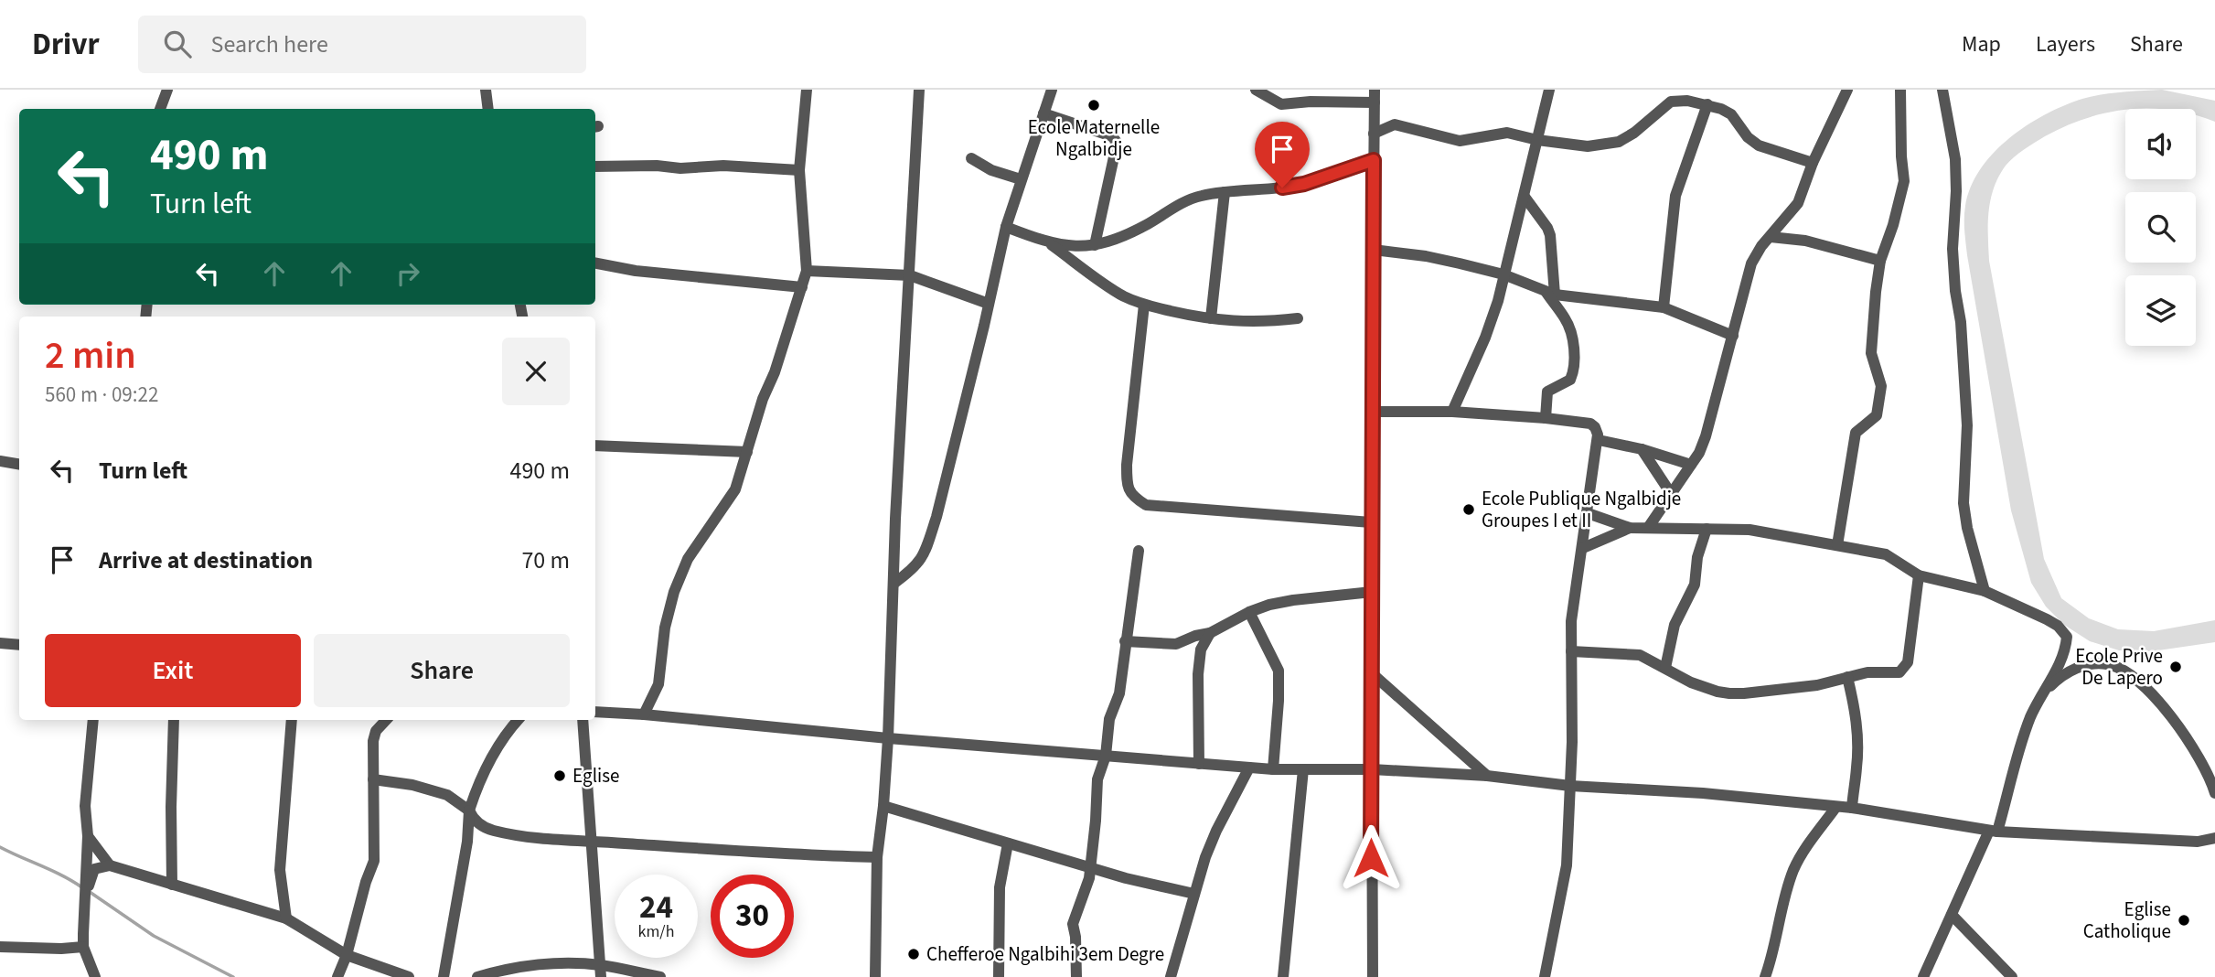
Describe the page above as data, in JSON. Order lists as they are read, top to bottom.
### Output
{
  "places": [
    "Ecole Maternelle Ngalbidje",
    "Ecole Publique Ngalbidje Groupes I et II",
    "Ecole Prive De Lapero",
    "Eglise",
    "Eglise Catholique",
    "Chefferoe Ngalbihi 3em Degre"
  ],
  "page": {
    "header": "Drivr",
    "search": "Search here",
    "nav": ["Map", "Layers", "Share"],
    "turn": ["490 m", "Turn left"],
    "heading": ["2 min", "560 m · 09:22"],
    "list": [
      {
        "name": "Turn left",
        "value": "490 m"
      },
      {
        "name": "Arrive at destination",
        "value": "70 m"
      }
    ],
    "buttons": ["Exit", "Share"],
    "speed": "24 km/h",
    "limit": "30"
  }
}
